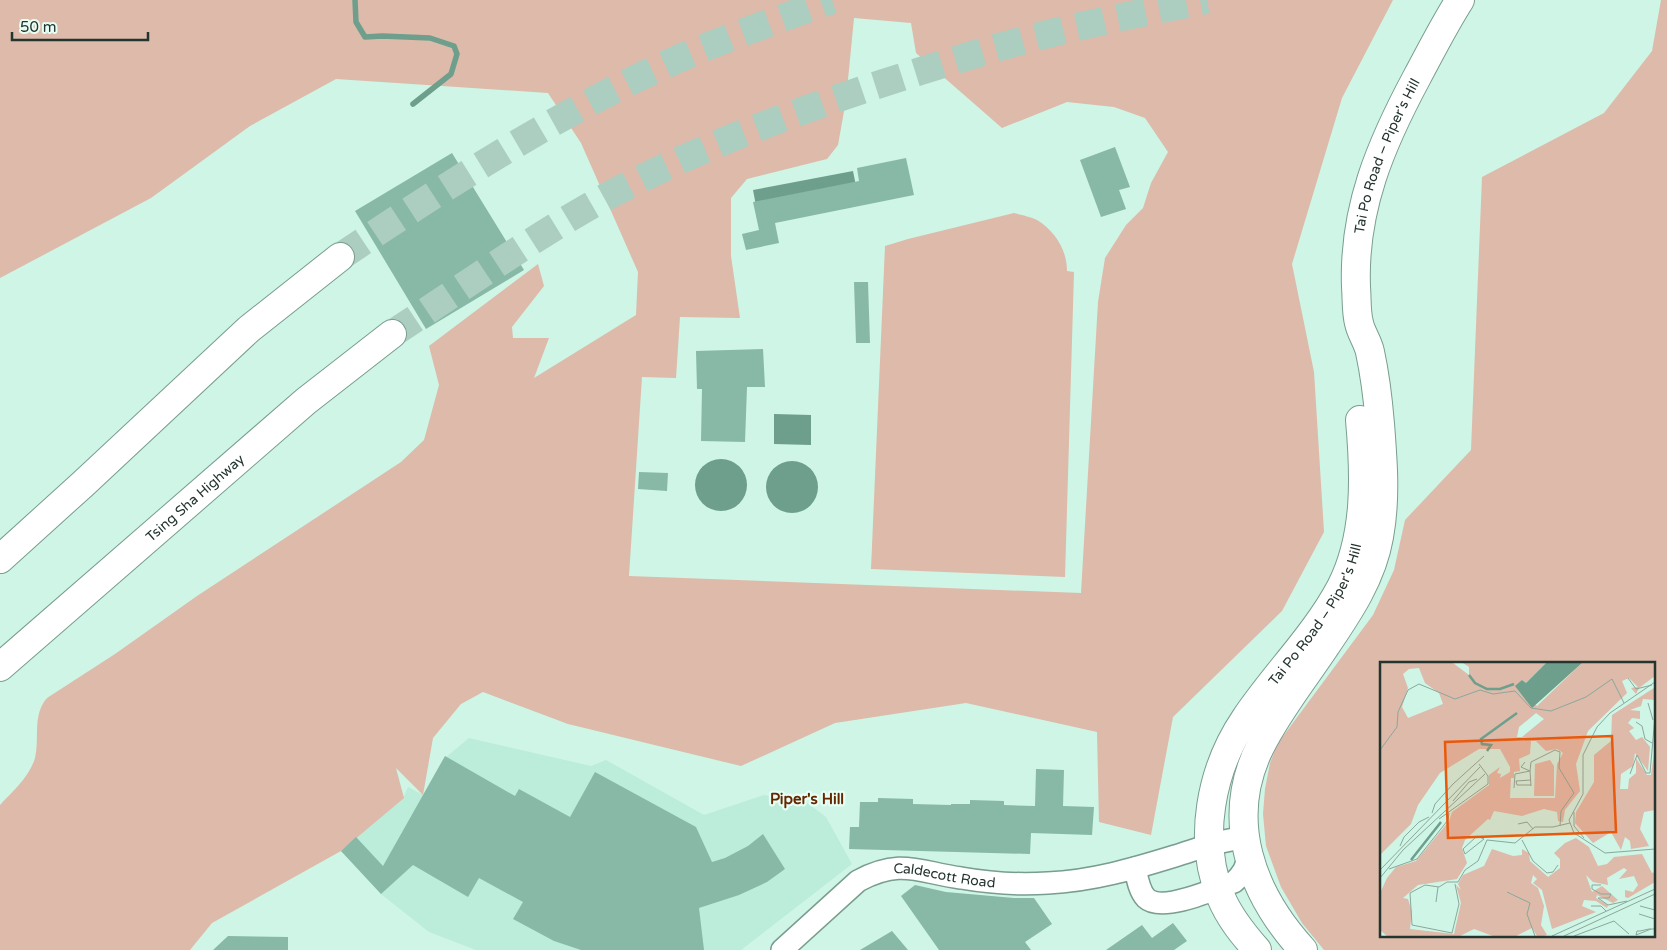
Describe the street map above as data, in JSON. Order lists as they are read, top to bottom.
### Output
{
  "streets": {
    "main road": ["Tai Po Road – Piper's Hill", "Tsing Sha Highway"],
    "street": ["Caldecott Road"]
  },
  "crossings": [
    ["Tai Po Road – Piper's Hill", "Caldecott Road"]
  ],
  "districts": ["Piper's Hill"],
  "scale_bar": "50 m"
}
